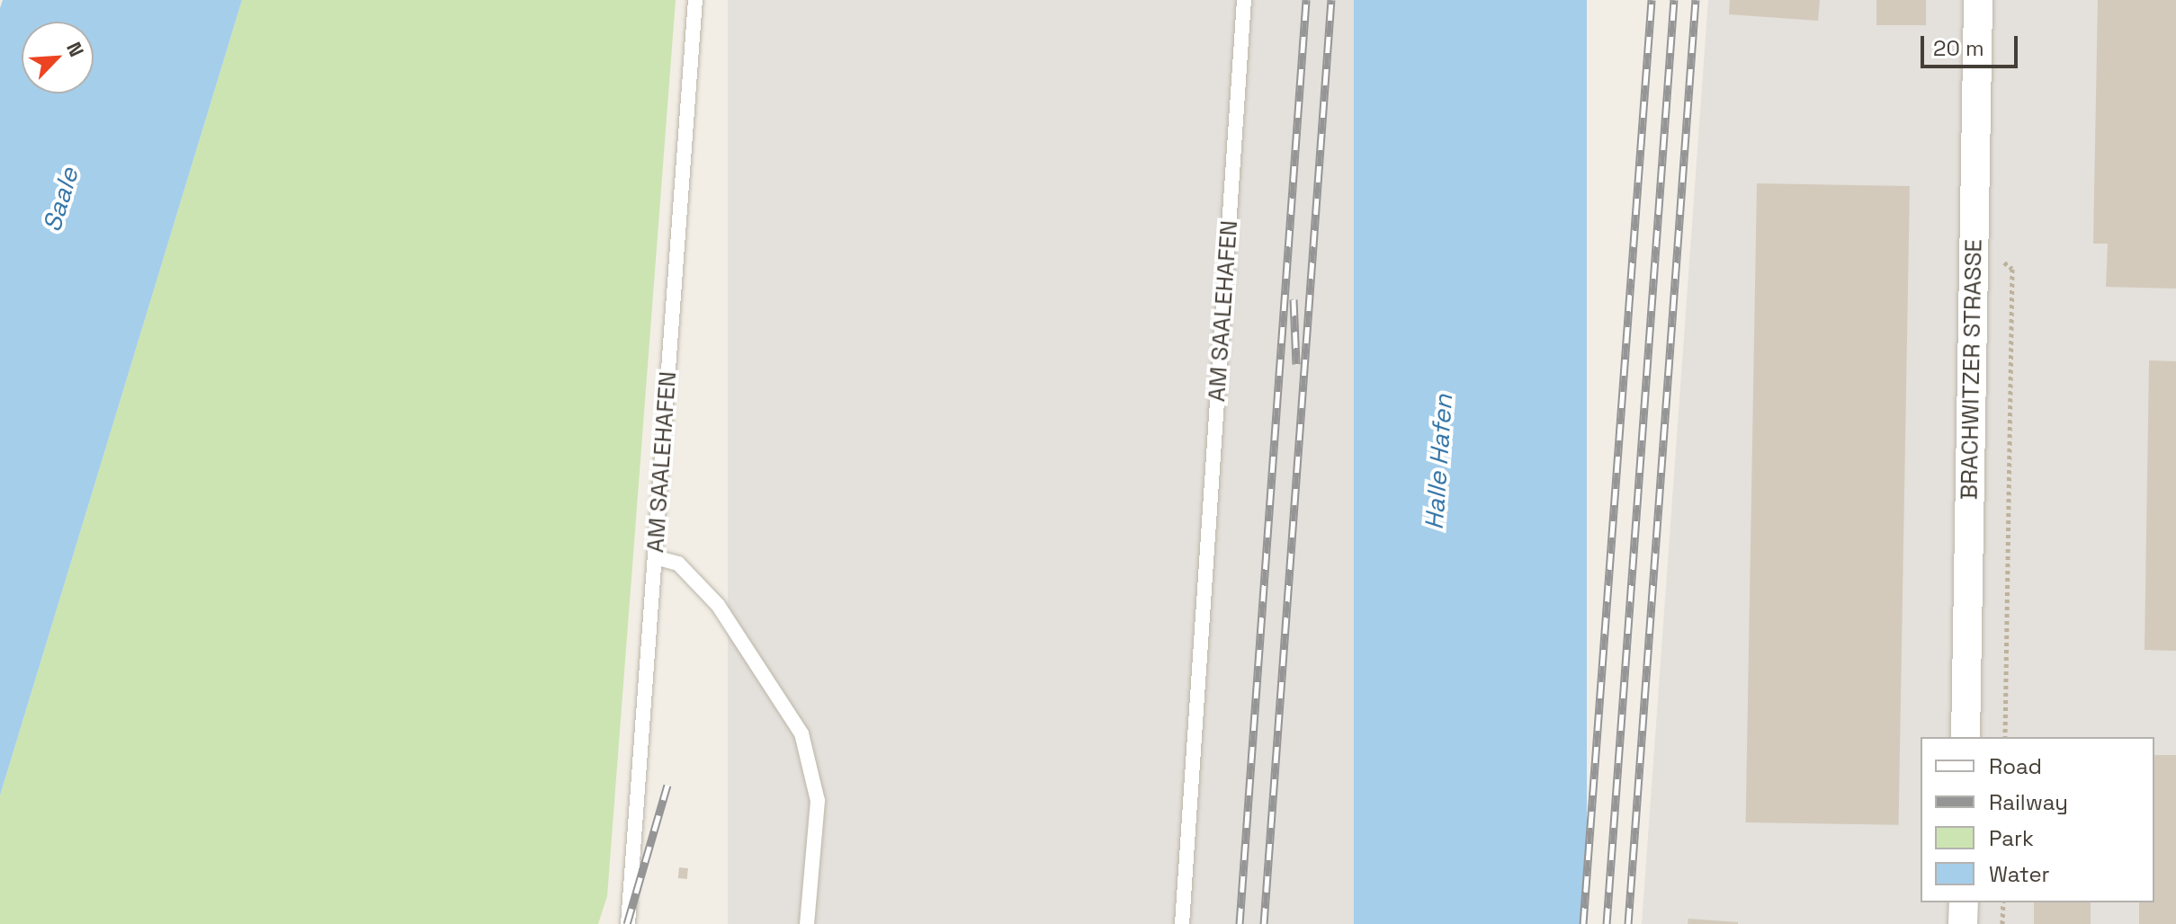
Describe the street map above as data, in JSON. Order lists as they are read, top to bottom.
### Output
{
  "streets": {
    "street": ["BRACHWITZER STRASSE"],
    "lane": ["AM SAALEHAFEN"]
  },
  "water": ["Saale", "Halle Hafen"],
  "legend": [
    "Road",
    "Railway",
    "Park",
    "Water"
  ],
  "scale_bar": "20 m",
  "north": "top right"
}
